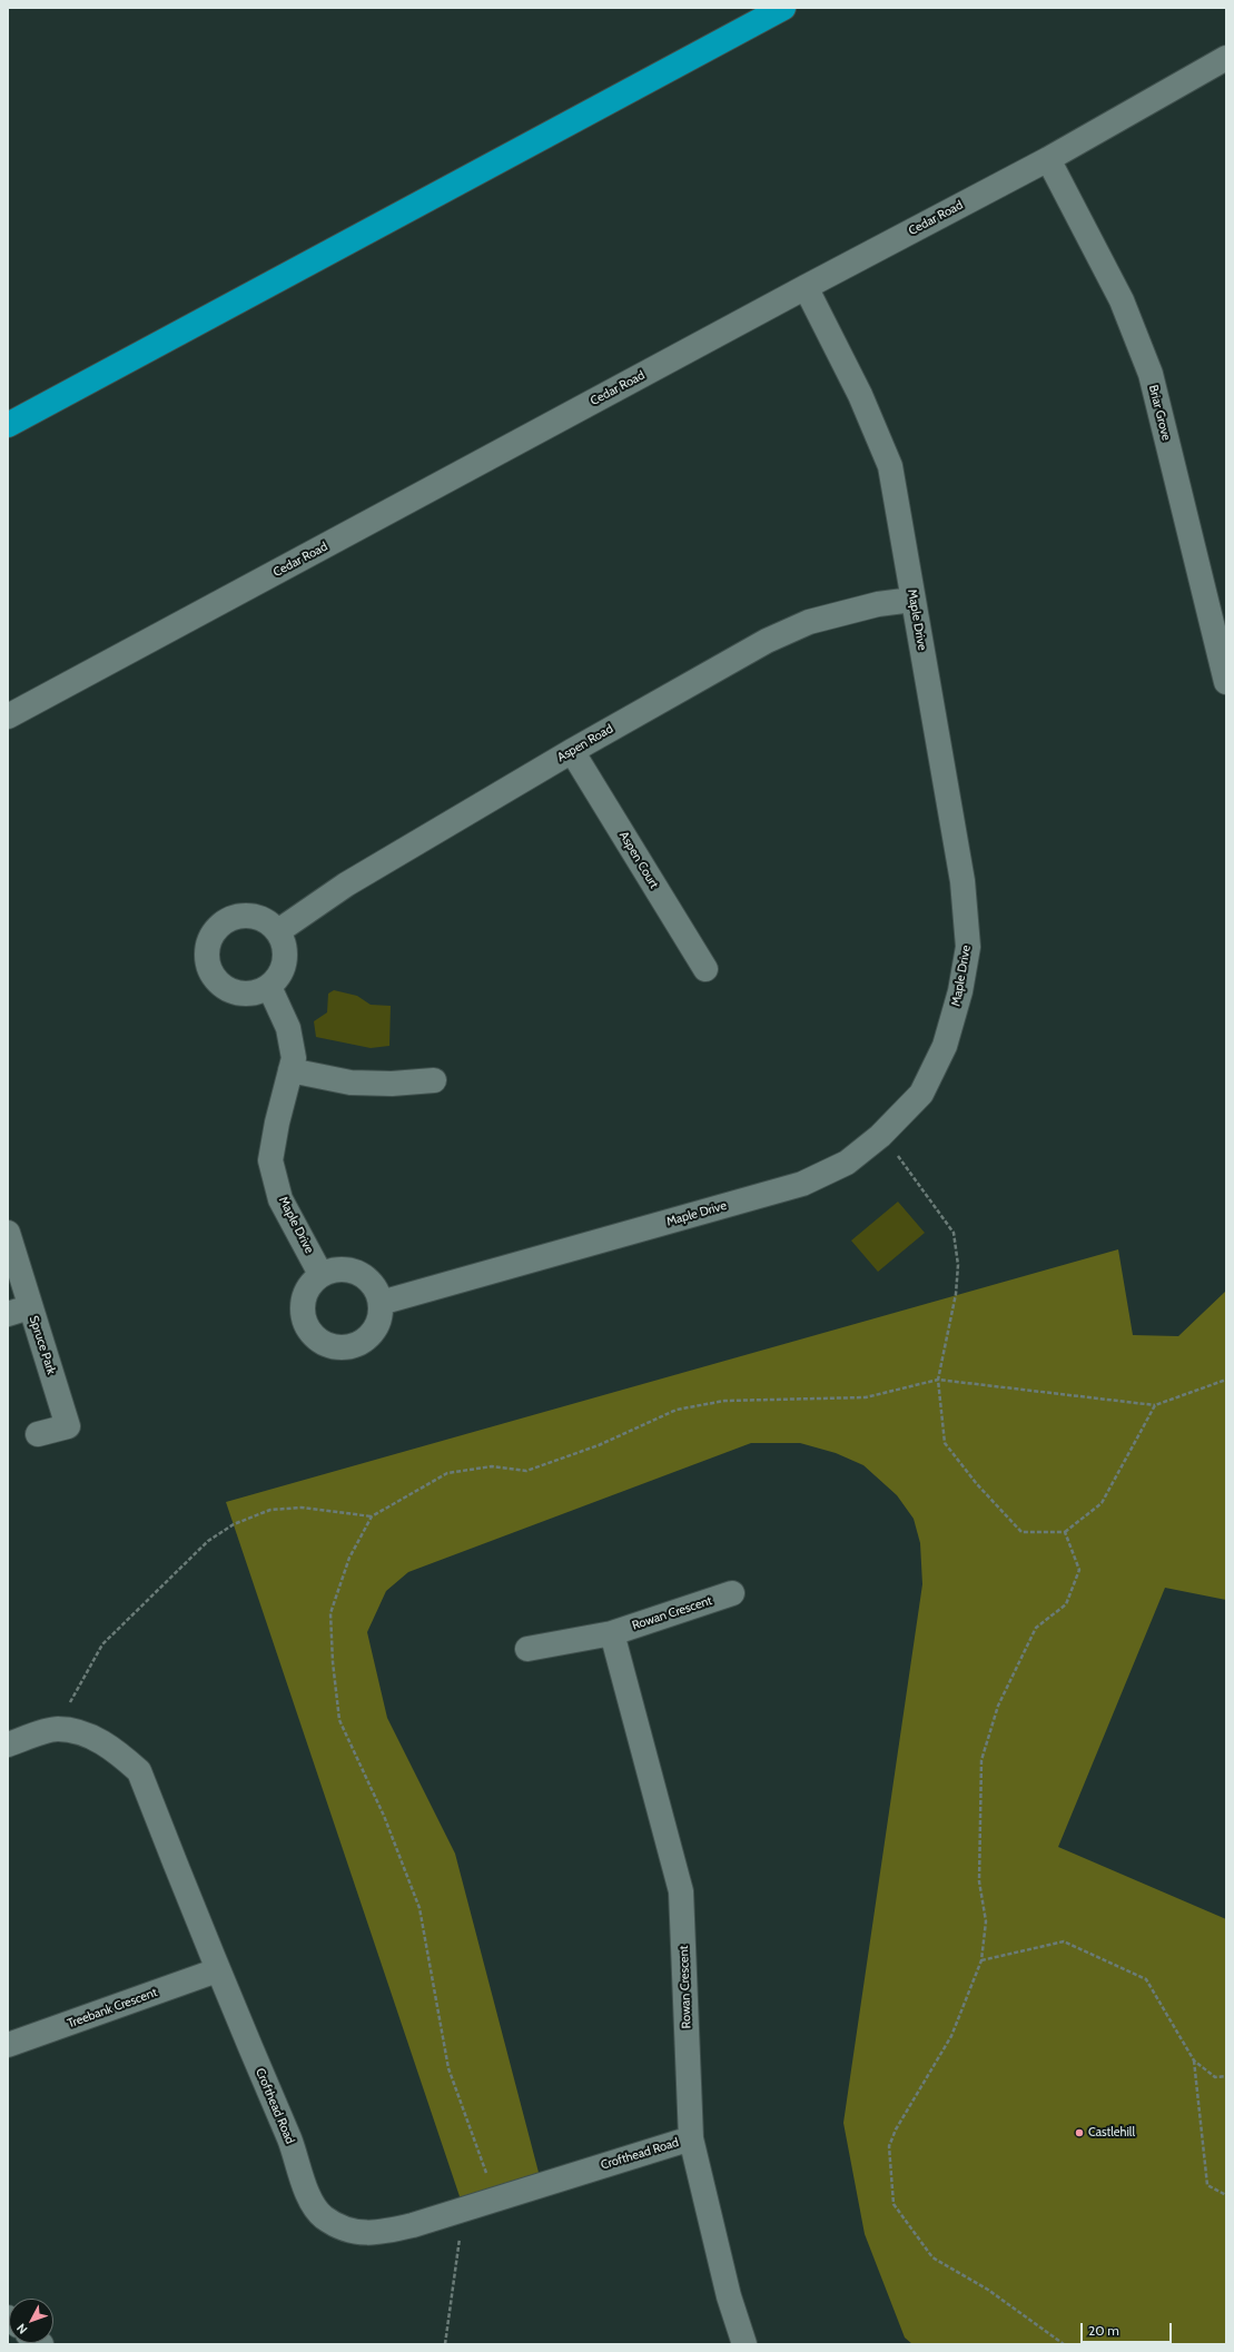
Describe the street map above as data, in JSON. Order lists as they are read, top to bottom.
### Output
{
  "streets": {
    "street": [
      "Cedar Road",
      "Briar Grove",
      "Maple Drive",
      "Aspen Road",
      "Aspen Court",
      "Spruce Park",
      "Rowan Crescent",
      "Treebank Crescent",
      "Crofthead Road"
    ]
  },
  "crossings": [
    ["Cedar Road", "Briar Grove"],
    ["Cedar Road", "Maple Drive"],
    ["Maple Drive", "Aspen Road"],
    ["Aspen Road", "Aspen Court"],
    ["Rowan Crescent", "Crofthead Road"],
    ["Treebank Crescent", "Crofthead Road"]
  ],
  "places": ["Castlehill"],
  "scale_bar": "20 m",
  "north": "bottom left"
}
